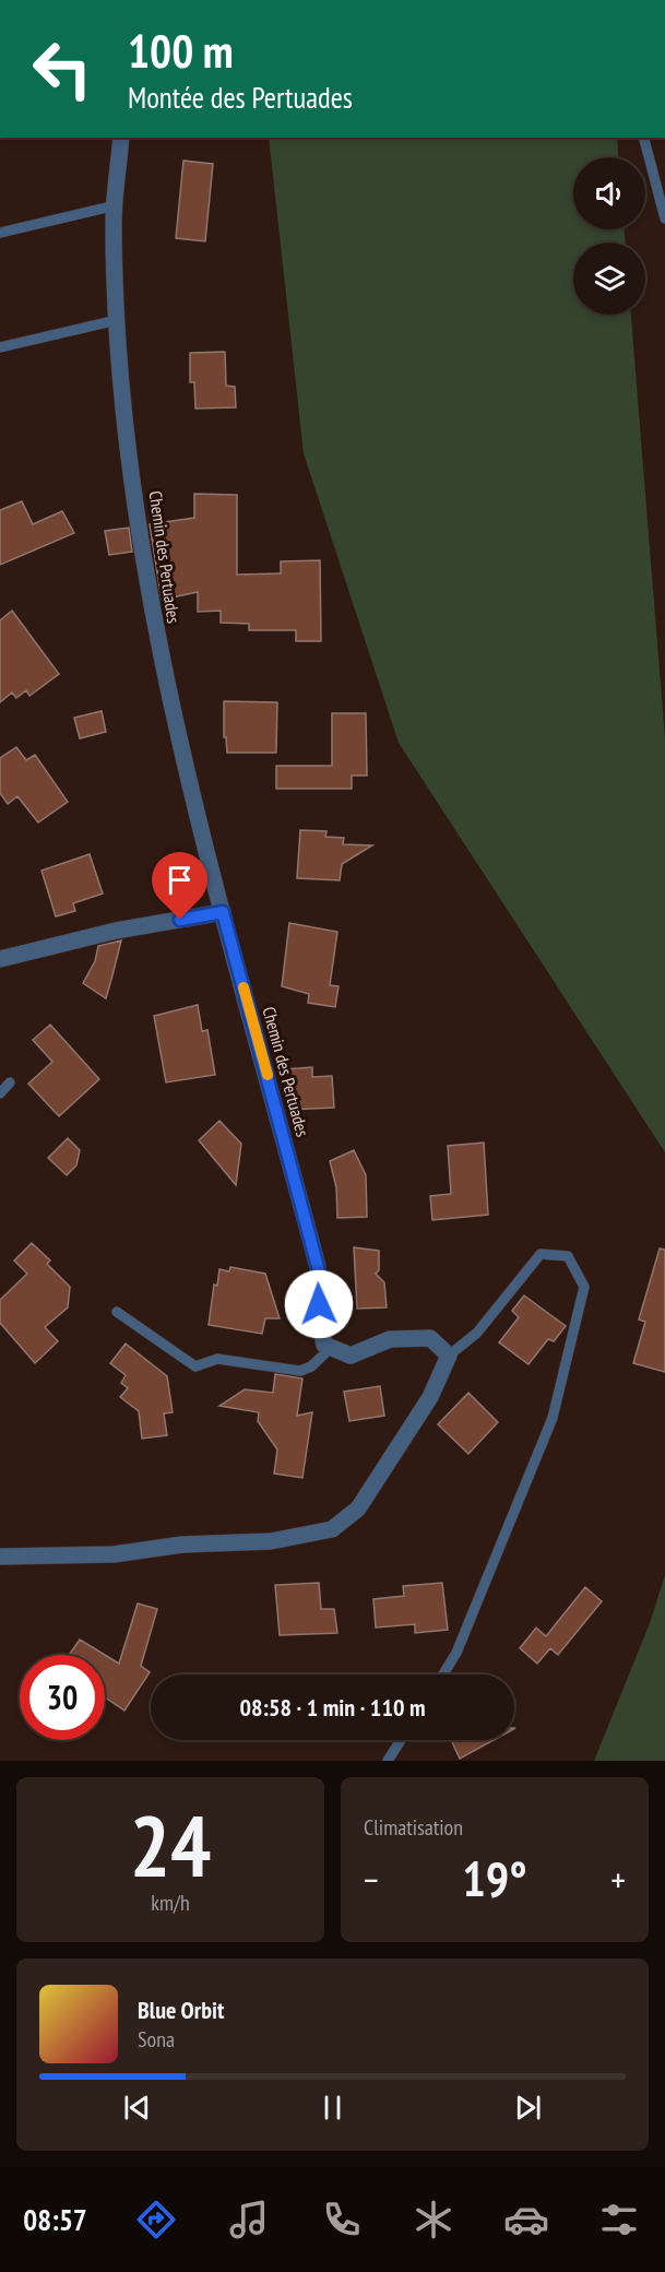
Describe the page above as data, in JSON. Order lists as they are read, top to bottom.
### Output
{
  "streets": {
    "street": ["Chemin des Pertuades"]
  },
  "page": {
    "turn": ["100 m", "Montée des Pertuades"],
    "limit": "30",
    "trip": "08:58 · 1 min · 110 m",
    "tile": [
      ["24", "km/h"],
      "Climatisation"
    ],
    "heat": ["−", "19°", "+"],
    "song": ["Blue Orbit", "Sona"],
    "tabs": "08:57"
  }
}
